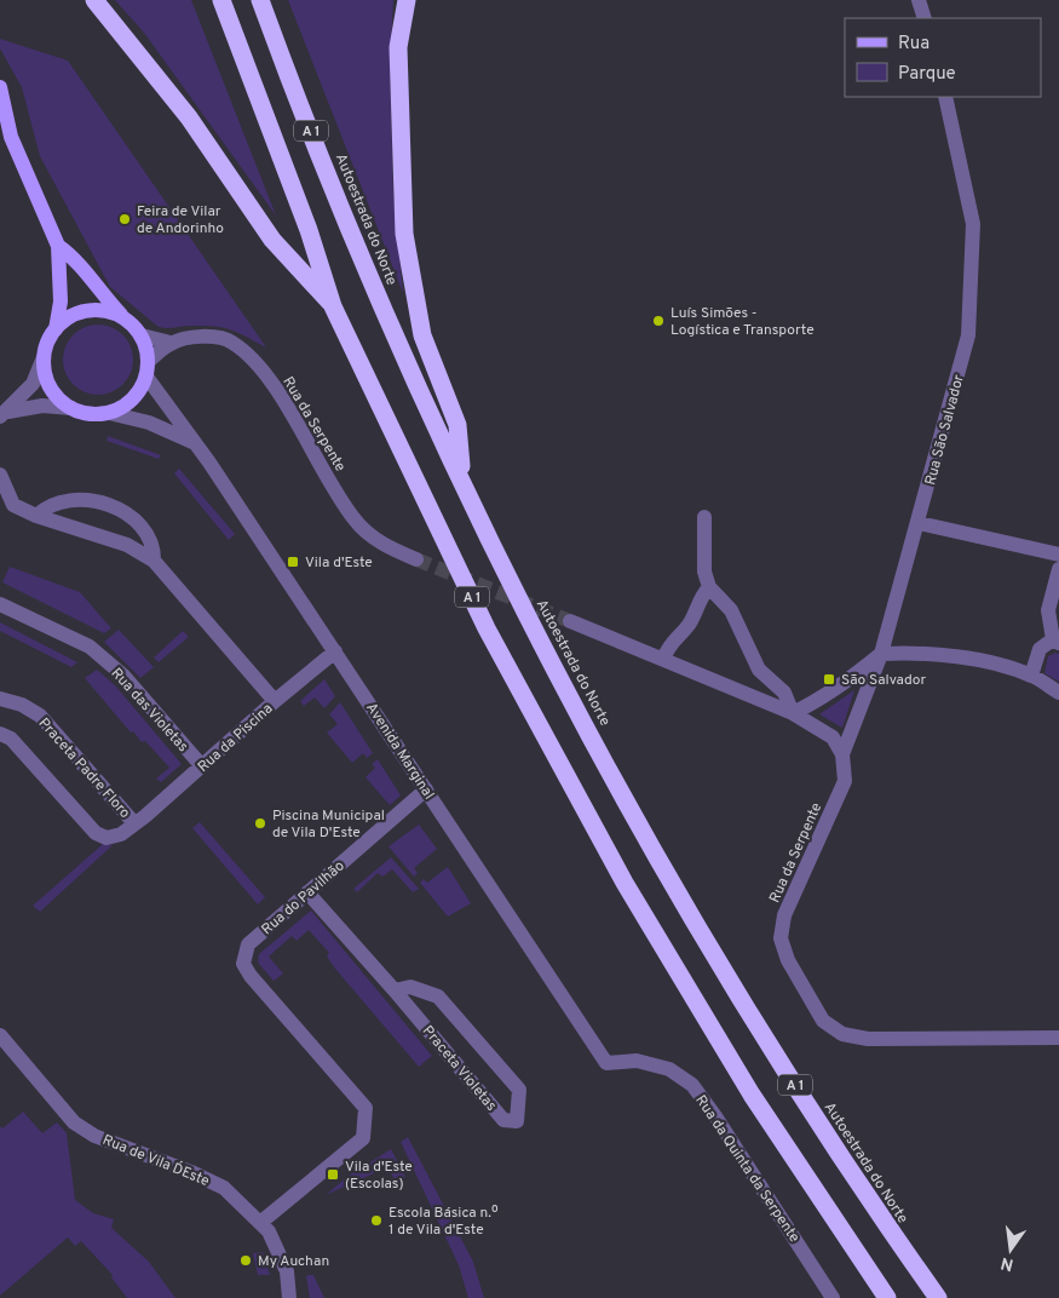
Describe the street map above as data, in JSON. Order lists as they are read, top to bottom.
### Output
{
  "streets": {
    "highway": ["A 1", "Autoestrada do Norte"],
    "street": [
      "Rua da Serpente",
      "Rua São Salvador",
      "Rua das Violetas",
      "Rua da Piscina",
      "Avenida Marginal",
      "Praceta Padre Floro",
      "Rua do Pavilhão",
      "Praceta Violetas",
      "Rua de Vila D´Este",
      "Rua da Quinta da Serpente"
    ]
  },
  "crossings": [
    ["Rua da Serpente", "Rua São Salvador"],
    ["Rua da Serpente", "Avenida Marginal"],
    ["Rua das Violetas", "Rua da Piscina"],
    ["Rua da Piscina", "Avenida Marginal"],
    ["Rua da Piscina", "Praceta Padre Floro"],
    ["Avenida Marginal", "Rua do Pavilhão"],
    ["Avenida Marginal", "Rua da Quinta da Serpente"],
    ["Rua do Pavilhão", "Praceta Violetas"],
    ["Rua do Pavilhão", "Rua de Vila D´Este"]
  ],
  "places": {
    "other": [
      "Feira de Vilar de Andorinho",
      "Luís Simões - Logística e Transporte",
      "Piscina Municipal de Vila D'Este",
      "Escola Básica n.º 1 de Vila d'Este",
      "My Auchan"
    ],
    "transit": ["Vila d'Este", "São Salvador", "Vila d'Este (Escolas)"]
  },
  "legend": ["Rua", "Parque"],
  "north": "bottom"
}
